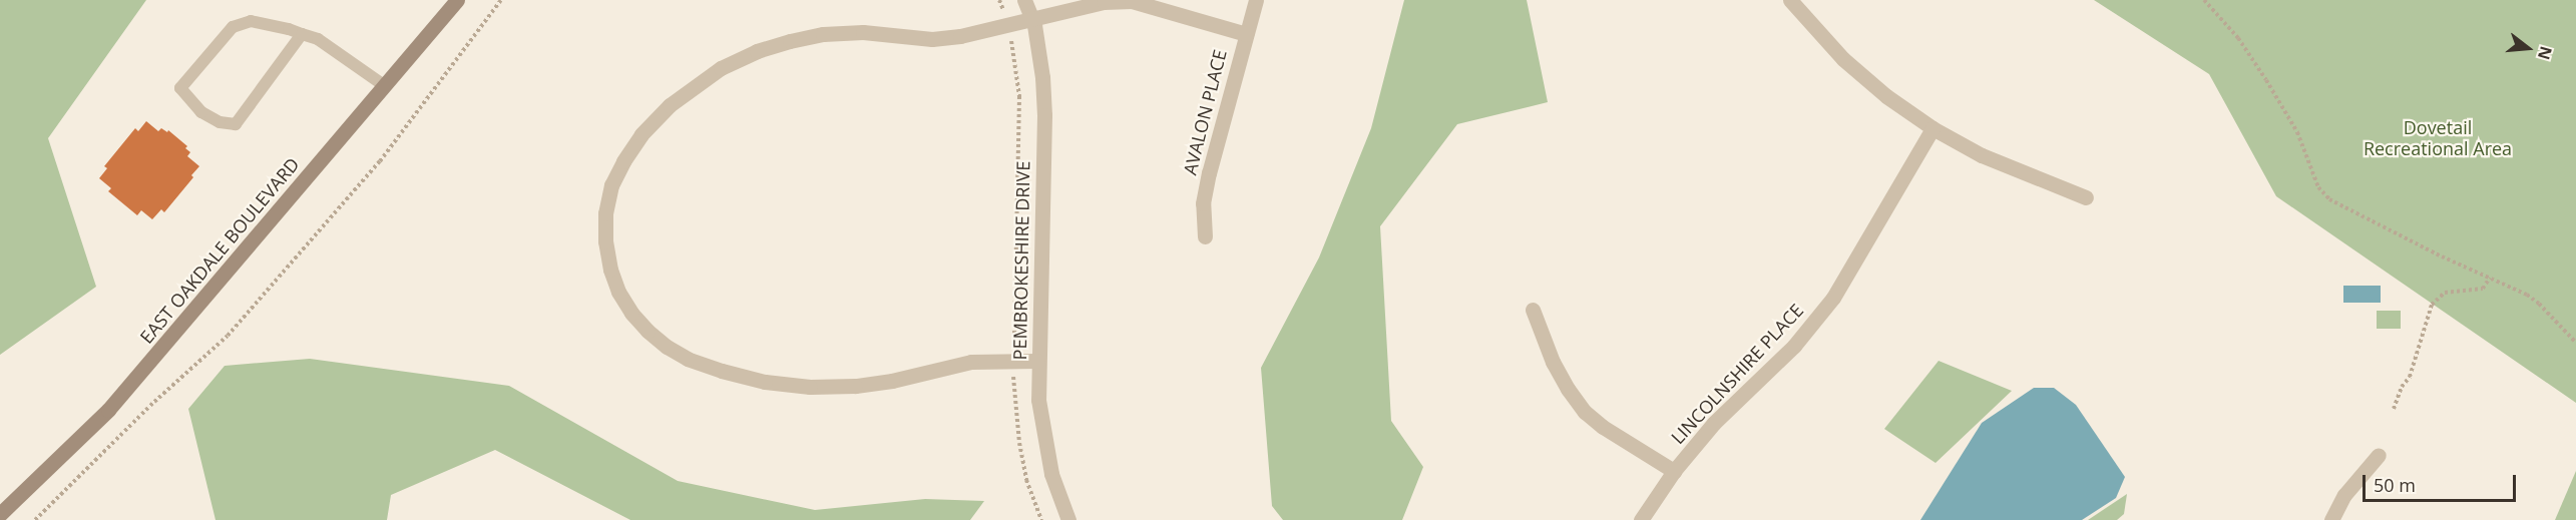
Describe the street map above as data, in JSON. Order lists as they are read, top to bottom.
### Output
{
  "streets": {
    "main road": ["EAST OAKDALE BOULEVARD"],
    "street": ["AVALON PLACE", "PEMBROKESHIRE DRIVE", "LINCOLNSHIRE PLACE"]
  },
  "parks": ["Dovetail Recreational Area"],
  "scale_bar": "50 m",
  "north": "right"
}
